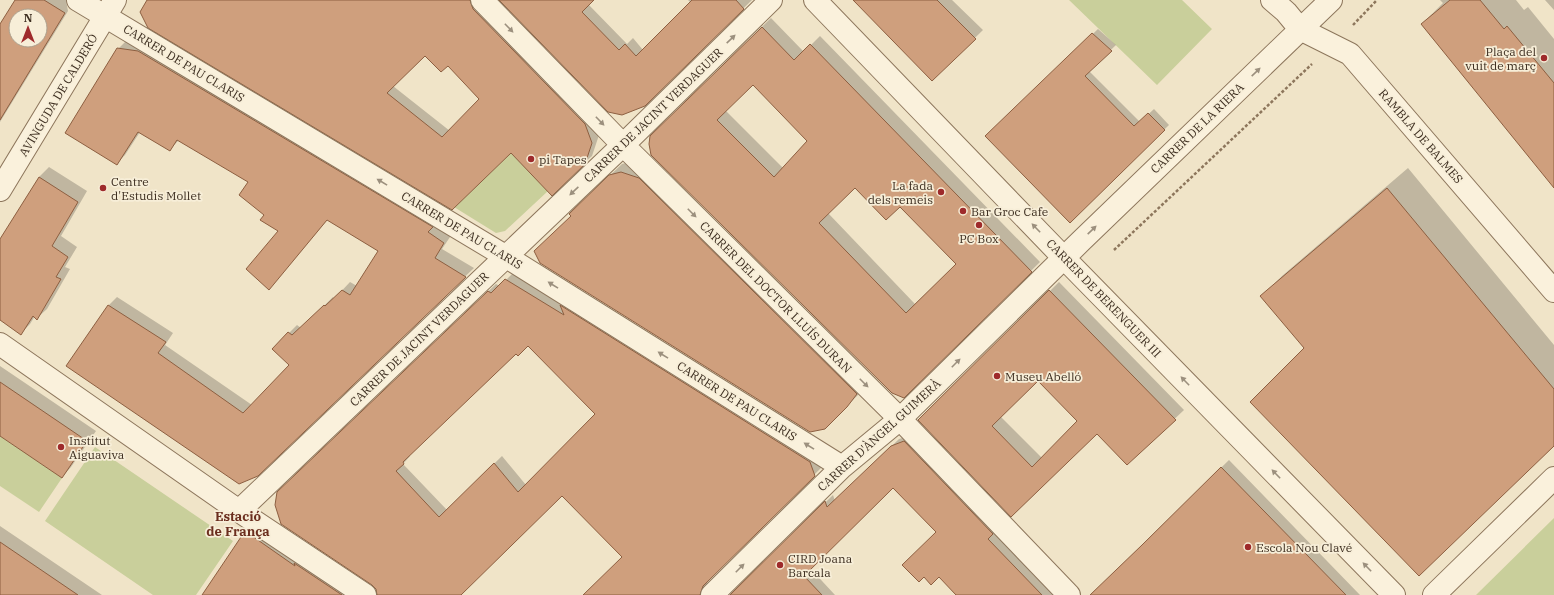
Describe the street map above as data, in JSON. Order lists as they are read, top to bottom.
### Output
{
  "streets": {
    "street": [
      "CARRER DE PAU CLARIS",
      "AVINGUDA DE CALDERÓ",
      "CARRER DE JACINT VERDAGUER",
      "CARRER DE LA RIERA",
      "RAMBLA DE BALMES",
      "CARRER DEL DOCTOR LLUÍS DURAN",
      "CARRER DE BERENGUER III",
      "CARRER D'ÀNGEL GUIMERÀ"
    ]
  },
  "crossings": [
    ["CARRER DE PAU CLARIS", "AVINGUDA DE CALDERÓ"],
    ["CARRER DE PAU CLARIS", "CARRER DE JACINT VERDAGUER"],
    ["CARRER DE PAU CLARIS", "CARRER D'ÀNGEL GUIMERÀ"],
    ["CARRER DE JACINT VERDAGUER", "CARRER DEL DOCTOR LLUÍS DURAN"],
    ["CARRER DE LA RIERA", "RAMBLA DE BALMES"],
    ["CARRER DE LA RIERA", "CARRER DE BERENGUER III"],
    ["CARRER DE LA RIERA", "CARRER D'ÀNGEL GUIMERÀ"],
    ["CARRER DEL DOCTOR LLUÍS DURAN", "CARRER D'ÀNGEL GUIMERÀ"],
    ["CARRER DE BERENGUER III", "CARRER D'ÀNGEL GUIMERÀ"]
  ],
  "one_way": [
    "CARRER DE PAU CLARIS",
    "CARRER DE LA RIERA",
    "CARRER DEL DOCTOR LLUÍS DURAN",
    "CARRER DE BERENGUER III",
    "CARRER D'ÀNGEL GUIMERÀ"
  ],
  "districts": ["Estació de França"],
  "places": [
    "Plaça del vuit de març",
    "pi Tapes",
    "Centre d'Estudis Mollet",
    "La fada dels remeis",
    "Bar Groc Cafe",
    "PC Box",
    "Museu Abelló",
    "Institut Aiguaviva",
    "Escola Nou Clavé",
    "CIRD Joana Barcala"
  ],
  "north": "top"
}
